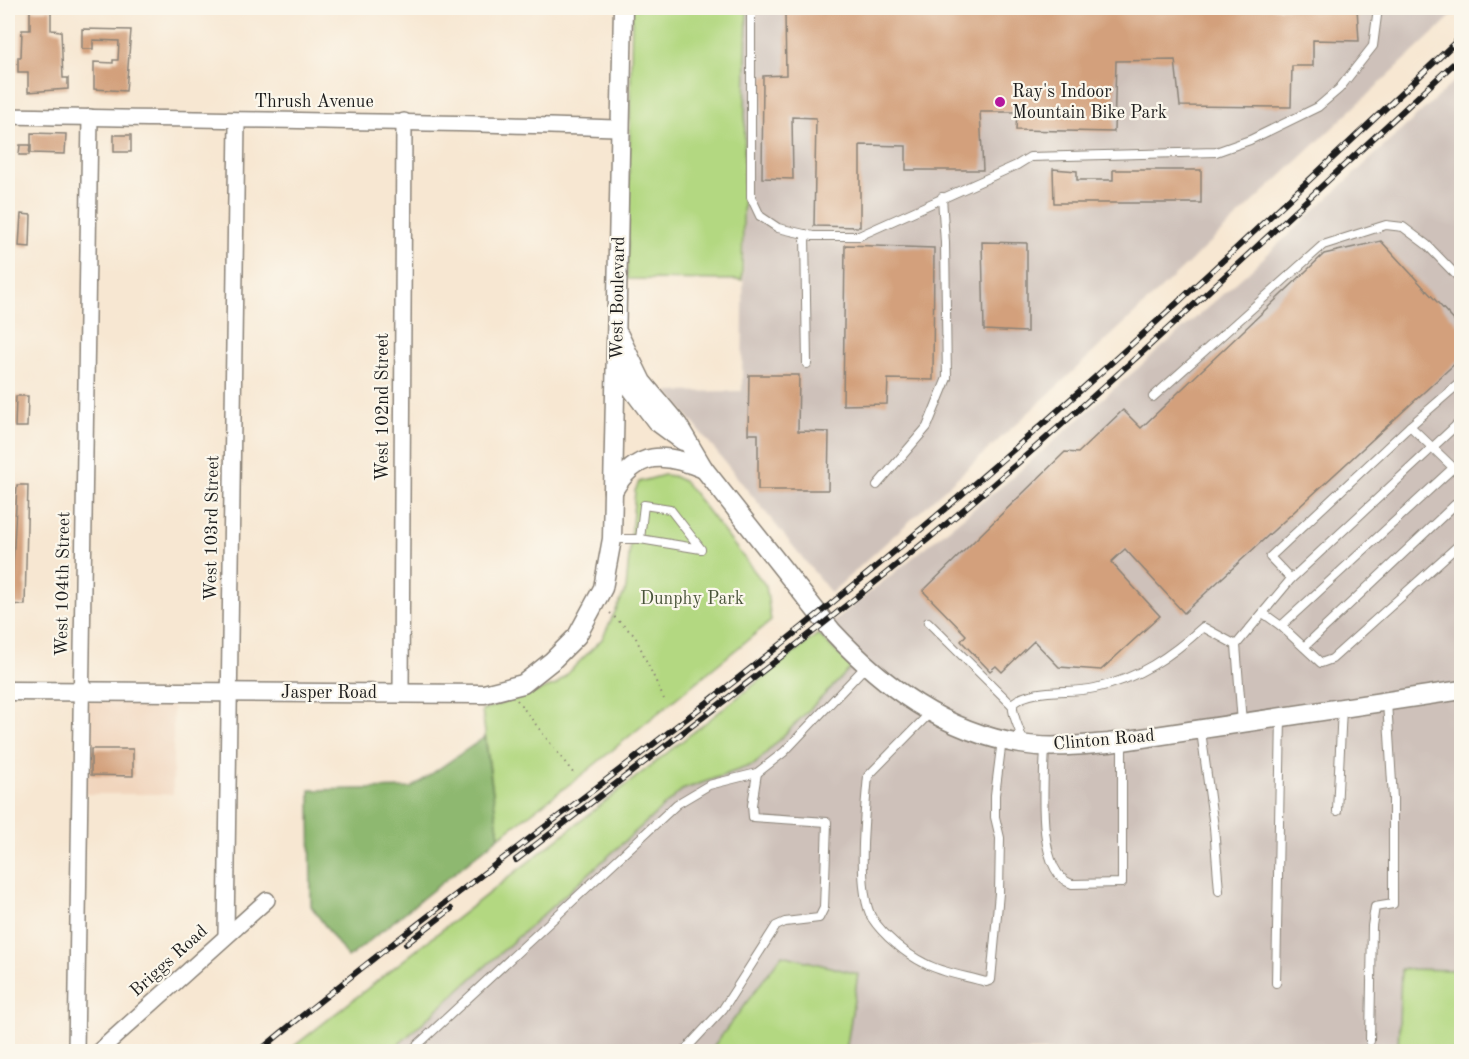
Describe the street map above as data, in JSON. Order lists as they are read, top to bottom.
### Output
{
  "streets": {
    "street": [
      "Thrush Avenue",
      "West Boulevard",
      "West 102nd Street",
      "West 103rd Street",
      "West 104th Street",
      "Jasper Road",
      "Clinton Road",
      "Briggs Road"
    ]
  },
  "crossings": [
    ["Thrush Avenue", "West Boulevard"],
    ["Thrush Avenue", "West 102nd Street"],
    ["Thrush Avenue", "West 103rd Street"],
    ["Thrush Avenue", "West 104th Street"],
    ["West Boulevard", "Jasper Road"],
    ["West Boulevard", "Clinton Road"],
    ["West 102nd Street", "Jasper Road"],
    ["West 103rd Street", "Jasper Road"],
    ["West 103rd Street", "Briggs Road"],
    ["West 104th Street", "Jasper Road"]
  ],
  "parks": ["Dunphy Park"],
  "places": ["Ray's Indoor Mountain Bike Park"]
}
